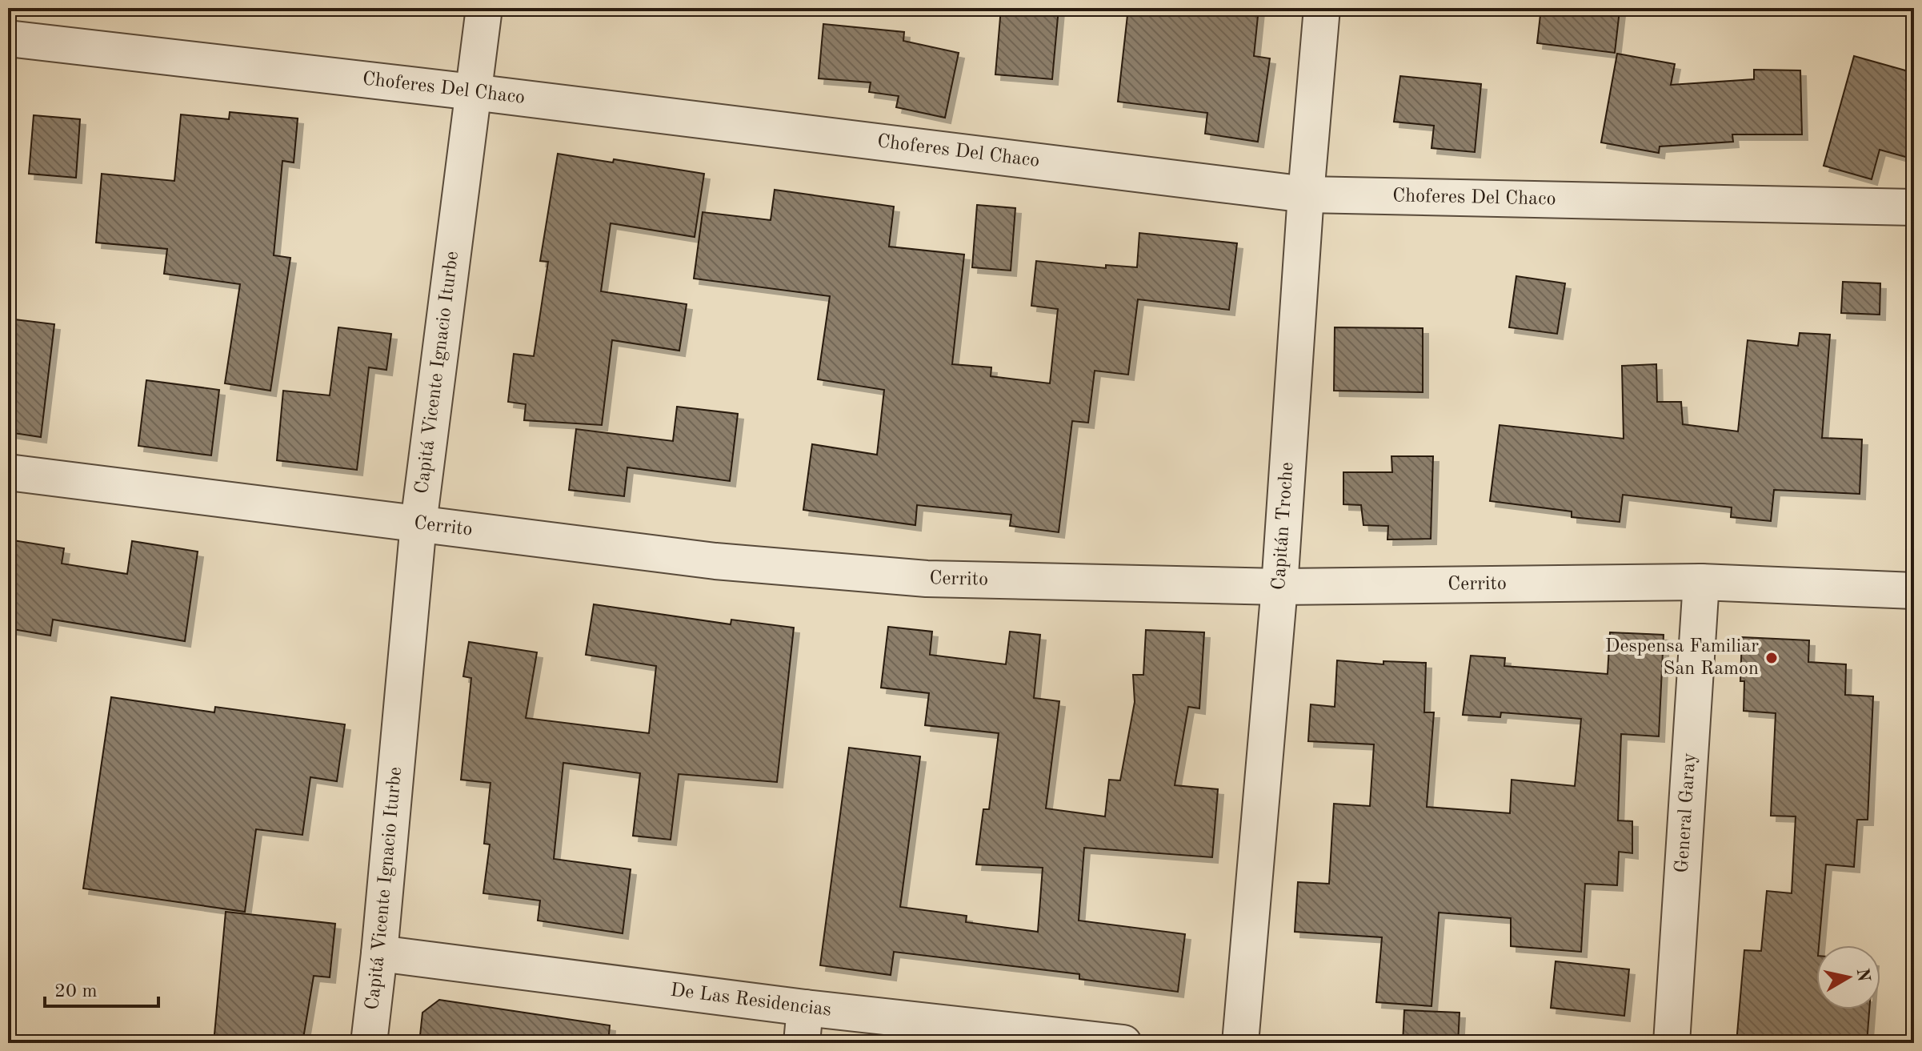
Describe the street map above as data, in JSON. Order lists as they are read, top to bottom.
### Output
{
  "streets": {
    "street": [
      "Choferes Del Chaco",
      "Capitá Vicente Ignacio Iturbe",
      "Cerrito",
      "Capitán Troche",
      "General Garay",
      "De Las Residencias"
    ]
  },
  "crossings": [
    ["Choferes Del Chaco", "Capitá Vicente Ignacio Iturbe"],
    ["Choferes Del Chaco", "Capitán Troche"],
    ["Capitá Vicente Ignacio Iturbe", "Cerrito"],
    ["Capitá Vicente Ignacio Iturbe", "De Las Residencias"],
    ["Cerrito", "Capitán Troche"],
    ["Cerrito", "General Garay"]
  ],
  "places": ["Despensa Familiar San Ramon"],
  "scale_bar": "20 m",
  "north": "right"
}
